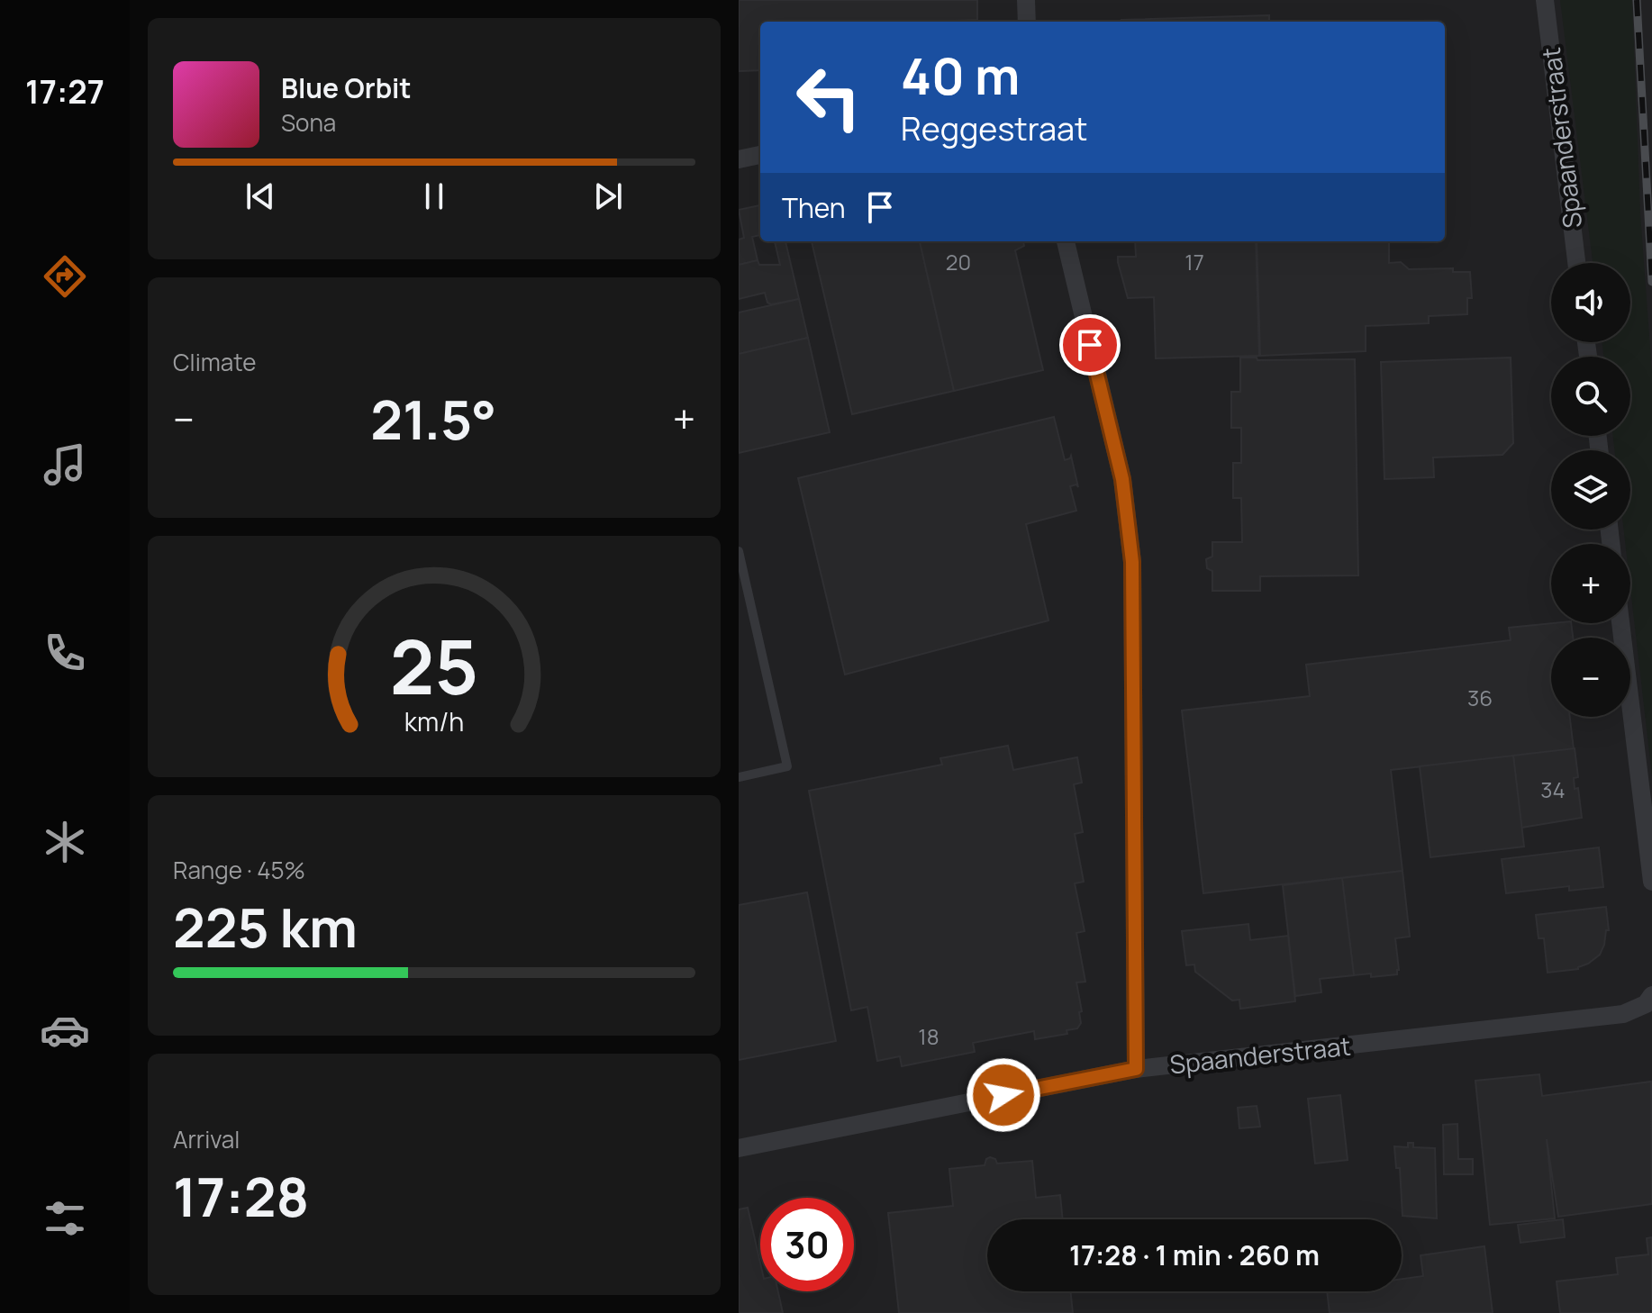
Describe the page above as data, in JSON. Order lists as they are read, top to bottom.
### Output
{
  "streets": {
    "street": ["Spaanderstraat"]
  },
  "house_numbers": [
    "20",
    "17",
    "36",
    "34",
    "18"
  ],
  "page": {
    "tabs": "17:27",
    "turn": ["40 m", "Reggestraat"],
    "song": ["Blue Orbit", "Sona"],
    "then": "Then",
    "map_buttons": ["+", "−"],
    "tile": [
      "Climate",
      ["Range · 45%", "225 km"],
      ["Arrival", "17:28"]
    ],
    "heat": ["−", "21.5°", "+"],
    "limit": "30",
    "trip": "17:28 · 1 min · 260 m",
    "gauge": ["25", "km/h"]
  }
}
